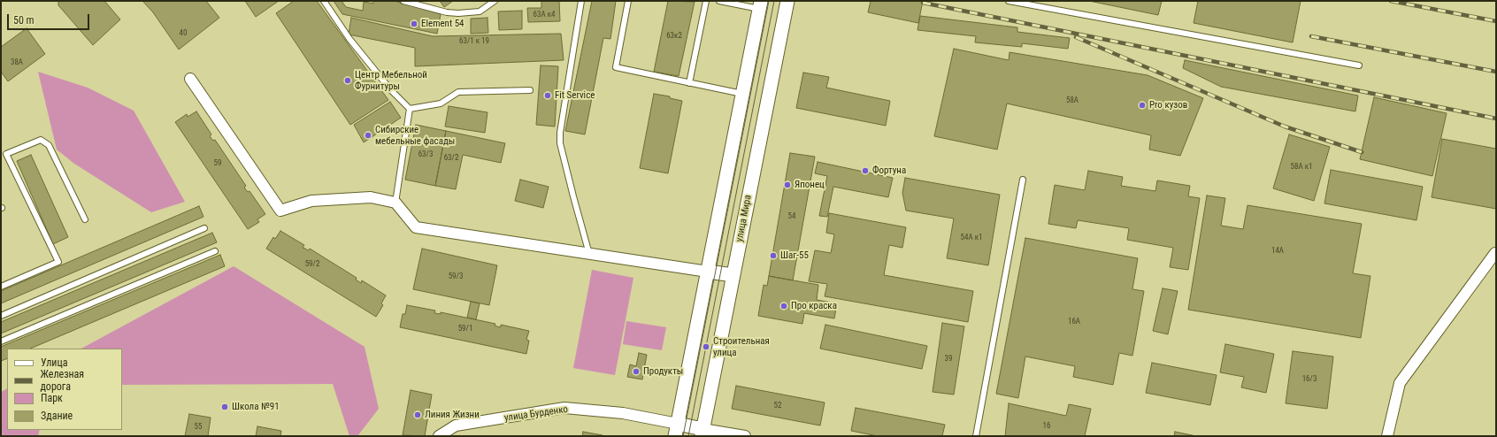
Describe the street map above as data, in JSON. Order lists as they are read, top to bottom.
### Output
{
  "streets": {
    "street": ["улица Мира", "улица Бурденко"]
  },
  "places": [
    "Element 54",
    "Центр Мебельной Фурнитуры",
    "Fit Service",
    "Pro кузов",
    "Сибирские мебельные фасады",
    "Фортуна",
    "Японец",
    "Шаг-55",
    "Про краска",
    "Строительная улица",
    "Продукты",
    "Школа №91",
    "Линия Жизни"
  ],
  "house_numbers": [
    "63А к4",
    "40",
    "63к2",
    "63/1 к 19",
    "38А",
    "58А",
    "63/3",
    "63/2",
    "59",
    "58А к1",
    "54",
    "54А к1",
    "14А",
    "59/2",
    "59/3",
    "16А",
    "59/1",
    "39",
    "16/3",
    "52",
    "16",
    "55"
  ],
  "legend": [
    "Улица",
    "Железная дорога",
    "Парк",
    "Здание"
  ],
  "scale_bar": "50 m"
}
